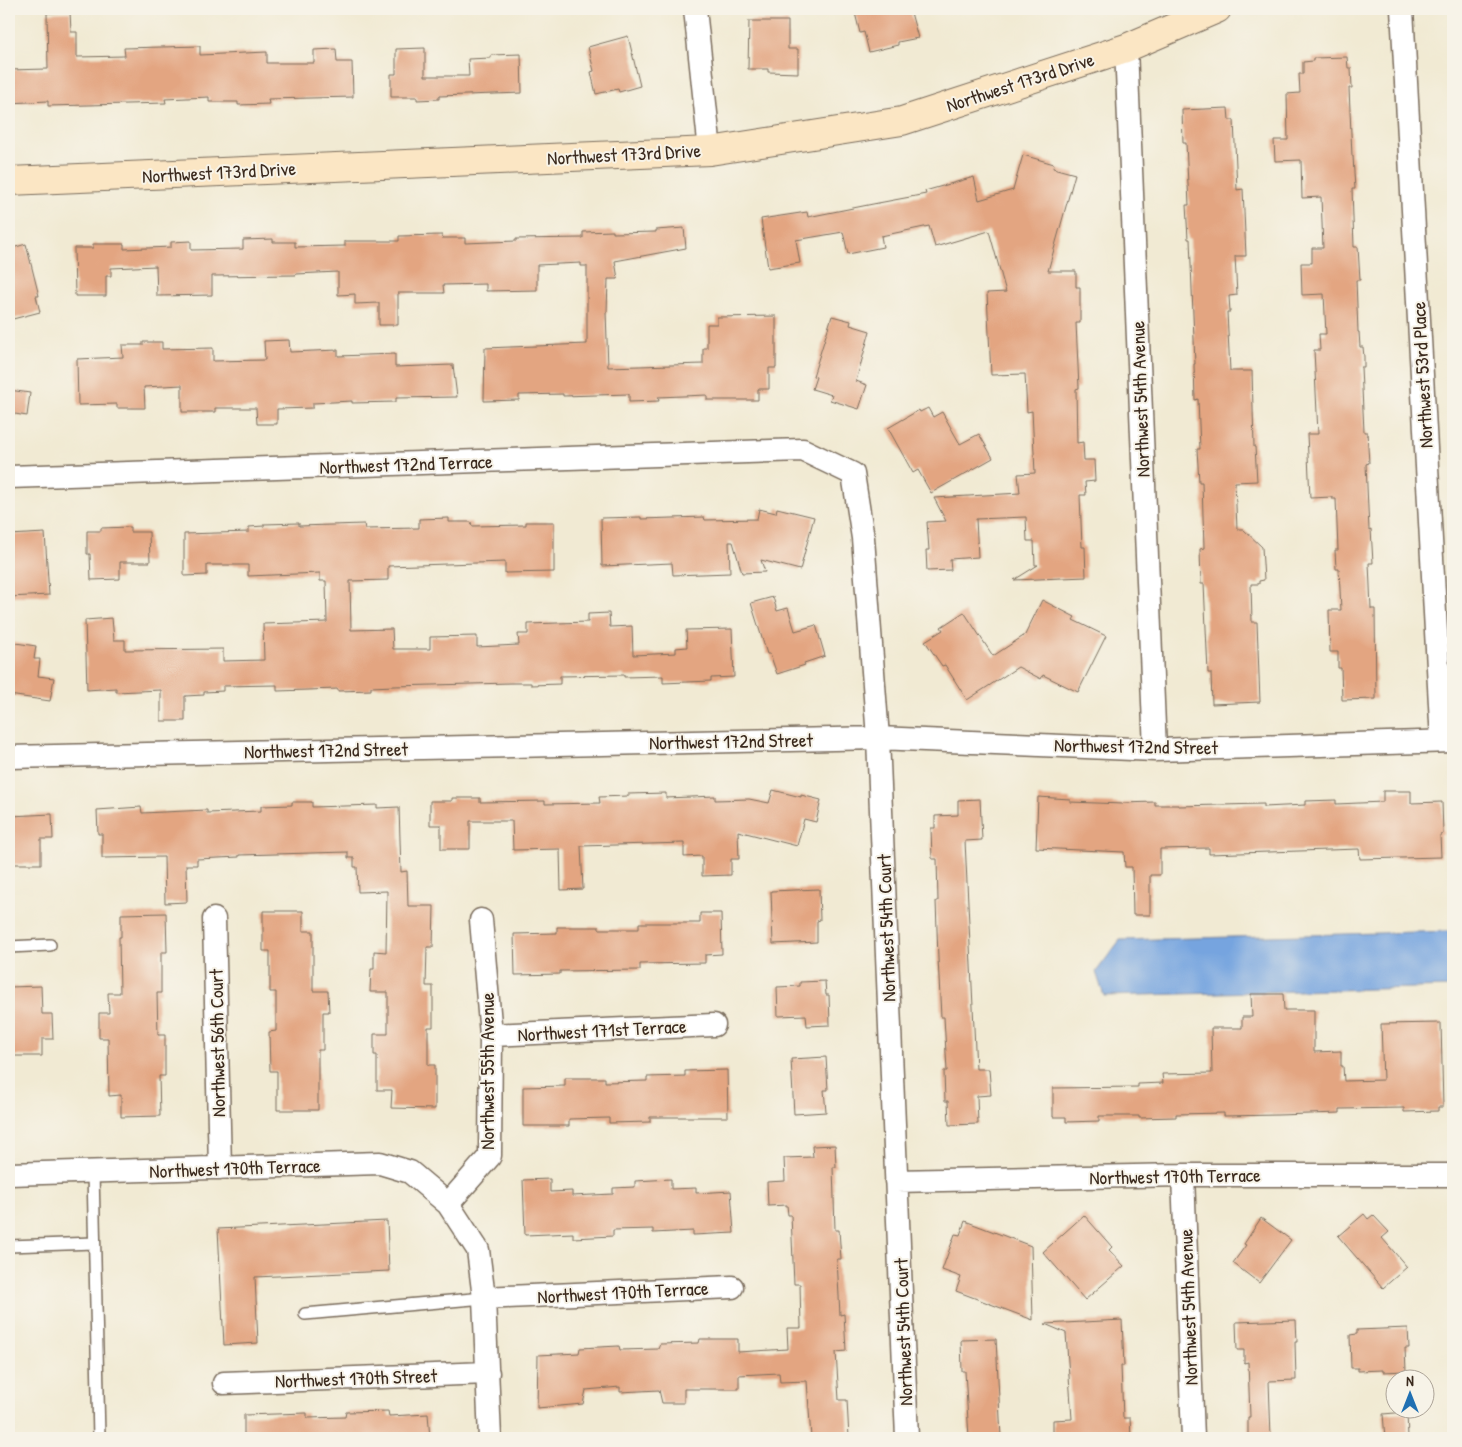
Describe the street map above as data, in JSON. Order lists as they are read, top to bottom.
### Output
{
  "streets": {
    "street": [
      "Northwest 173rd Drive",
      "Northwest 53rd Place",
      "Northwest 54th Avenue",
      "Northwest 172nd Terrace",
      "Northwest 172nd Street",
      "Northwest 54th Court",
      "Northwest 171st Terrace",
      "Northwest 56th Court",
      "Northwest 55th Avenue",
      "Northwest 170th Terrace",
      "Northwest 170th Street"
    ]
  },
  "crossings": [
    ["Northwest 173rd Drive", "Northwest 54th Avenue"],
    ["Northwest 53rd Place", "Northwest 172nd Street"],
    ["Northwest 54th Avenue", "Northwest 172nd Street"],
    ["Northwest 54th Avenue", "Northwest 170th Terrace"],
    ["Northwest 172nd Terrace", "Northwest 54th Court"],
    ["Northwest 172nd Street", "Northwest 54th Court"],
    ["Northwest 54th Court", "Northwest 170th Terrace"],
    ["Northwest 171st Terrace", "Northwest 55th Avenue"],
    ["Northwest 56th Court", "Northwest 170th Terrace"],
    ["Northwest 55th Avenue", "Northwest 170th Terrace"]
  ],
  "north": "top"
}
